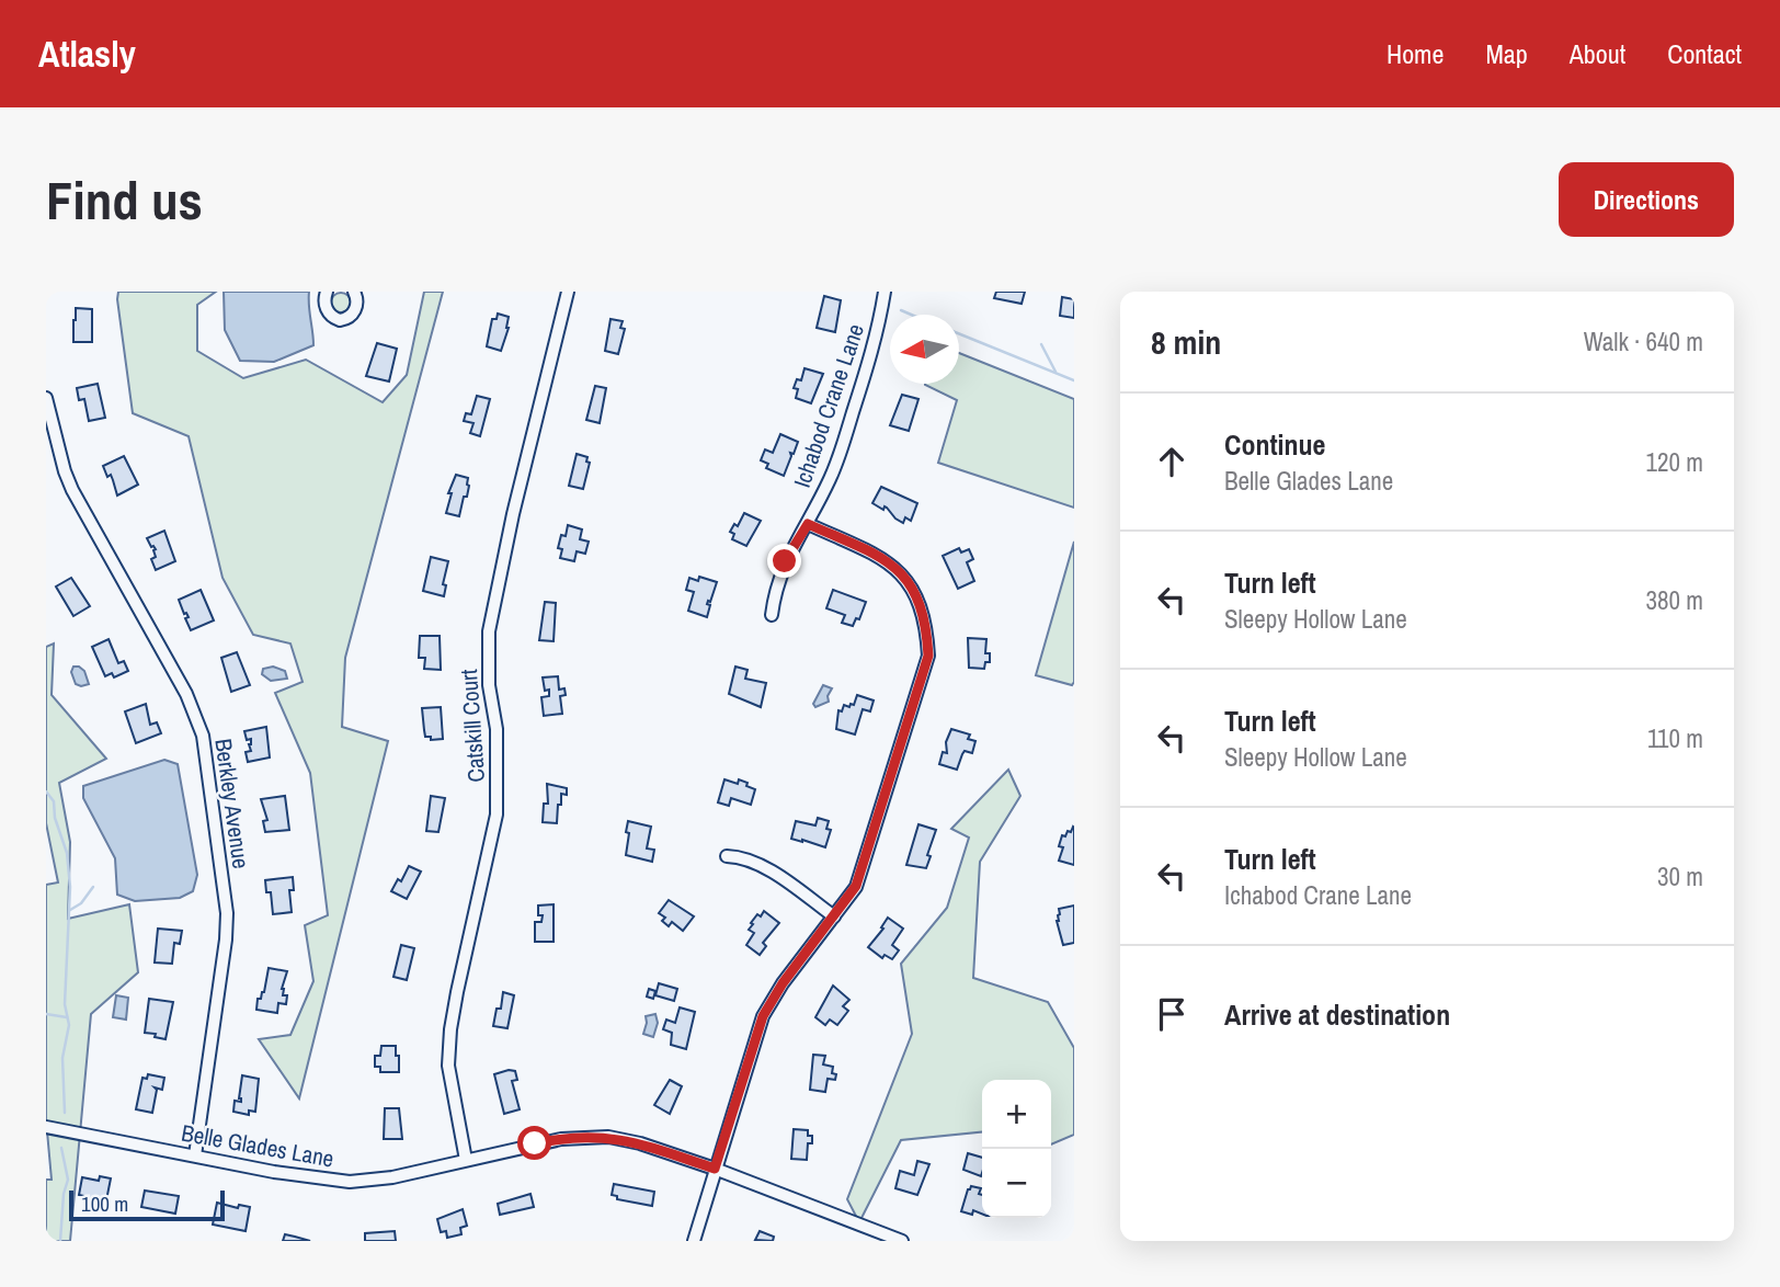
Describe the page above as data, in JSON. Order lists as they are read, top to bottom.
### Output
{
  "streets": {
    "street": [
      "Ichabod Crane Lane",
      "Catskill Court",
      "Berkley Avenue",
      "Belle Glades Lane"
    ]
  },
  "crossings": [
    ["Catskill Court", "Belle Glades Lane"],
    ["Berkley Avenue", "Belle Glades Lane"]
  ],
  "scale_bar": "100 m",
  "north": "left",
  "page": {
    "header": "Atlasly",
    "nav": [
      "Home",
      "Map",
      "About",
      "Contact"
    ],
    "buttons": "Directions",
    "title": "Find us",
    "heading": ["8 min", "Walk · 640 m"],
    "list": [
      ["Continue", "Belle Glades Lane", "120 m"],
      ["Turn left", "Sleepy Hollow Lane", "380 m"],
      ["Turn left", "Sleepy Hollow Lane", "110 m"],
      ["Turn left", "Ichabod Crane Lane", "30 m"],
      "Arrive at destination"
    ],
    "map_buttons": ["+", "−"],
    "scale": "100 m"
  }
}
